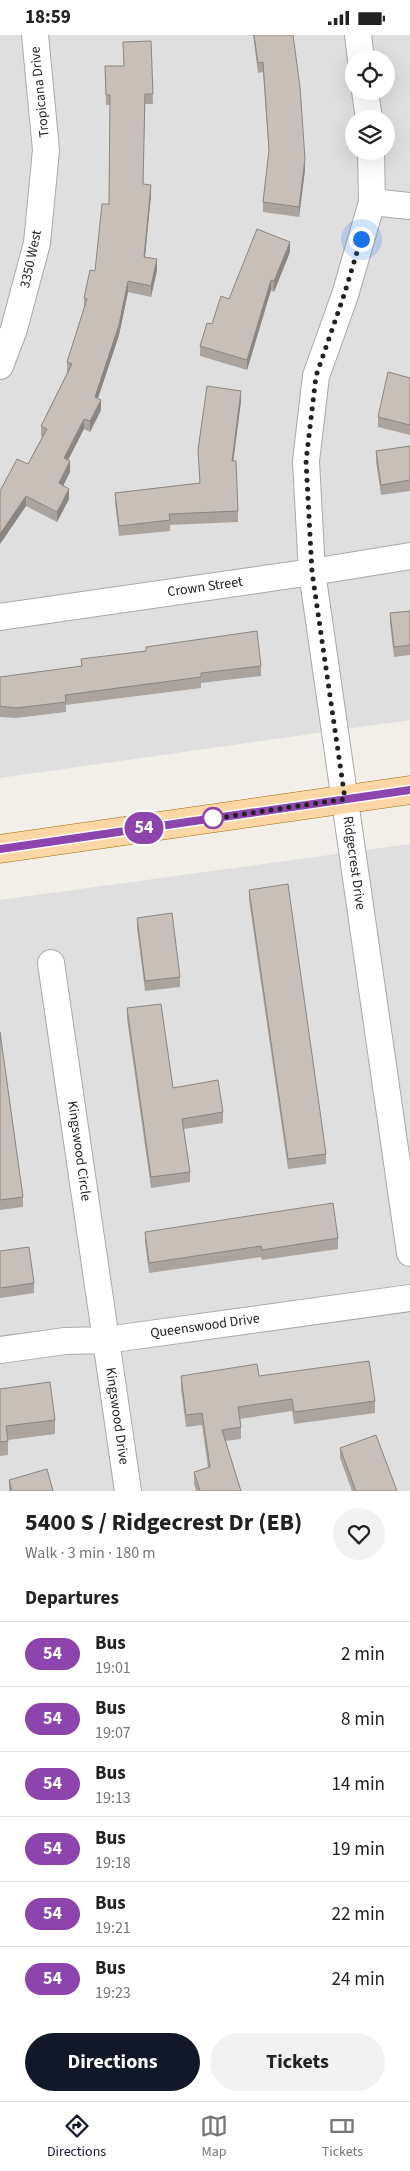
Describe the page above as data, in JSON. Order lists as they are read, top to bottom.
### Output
{
  "streets": {
    "street": [
      "Tropicana Drive",
      "3350 West",
      "Crown Street",
      "Ridgecrest Drive",
      "Kingswood Circle",
      "Queenswood Drive",
      "Kingswood Drive"
    ]
  },
  "crossings": [
    ["Tropicana Drive", "3350 West"],
    ["Crown Street", "Ridgecrest Drive"],
    ["Kingswood Circle", "Queenswood Drive"],
    ["Kingswood Circle", "Kingswood Drive"],
    ["Queenswood Drive", "Kingswood Drive"]
  ],
  "lines": ["bus line 54"],
  "page": {
    "status": "18:59",
    "on_map": "54",
    "heading": [
      ["5400 S / Ridgecrest Dr (EB)", "Walk · 3 min · 180 m"],
      "Departures"
    ],
    "list": [
      {
        "mark": "54",
        "name": "Bus",
        "note": "19:01",
        "value": "2 min"
      },
      {
        "mark": "54",
        "name": "Bus",
        "note": "19:07",
        "value": "8 min"
      },
      {
        "mark": "54",
        "name": "Bus",
        "note": "19:13",
        "value": "14 min"
      },
      {
        "mark": "54",
        "name": "Bus",
        "note": "19:18",
        "value": "19 min"
      },
      {
        "mark": "54",
        "name": "Bus",
        "note": "19:21",
        "value": "22 min"
      },
      {
        "mark": "54",
        "name": "Bus",
        "note": "19:23",
        "value": "24 min"
      }
    ],
    "buttons": ["Directions", "Tickets"],
    "tabs": ["Directions", "Map", "Tickets"]
  }
}
